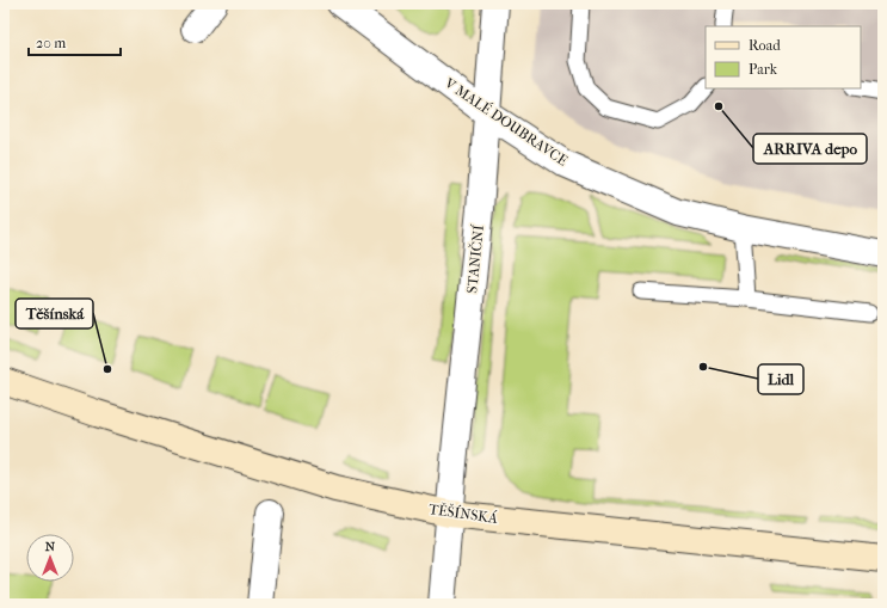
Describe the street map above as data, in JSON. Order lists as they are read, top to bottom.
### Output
{
  "streets": {
    "street": ["V MALÉ DOUBRAVCE", "STANIČNÍ", "TĚŠÍNSKÁ"]
  },
  "crossings": [
    ["V MALÉ DOUBRAVCE", "STANIČNÍ"],
    ["STANIČNÍ", "TĚŠÍNSKÁ"]
  ],
  "places": ["ARRIVA depo", "Lidl", "Těšínská"],
  "legend": ["Road", "Park"],
  "scale_bar": "20 m",
  "north": "top"
}
